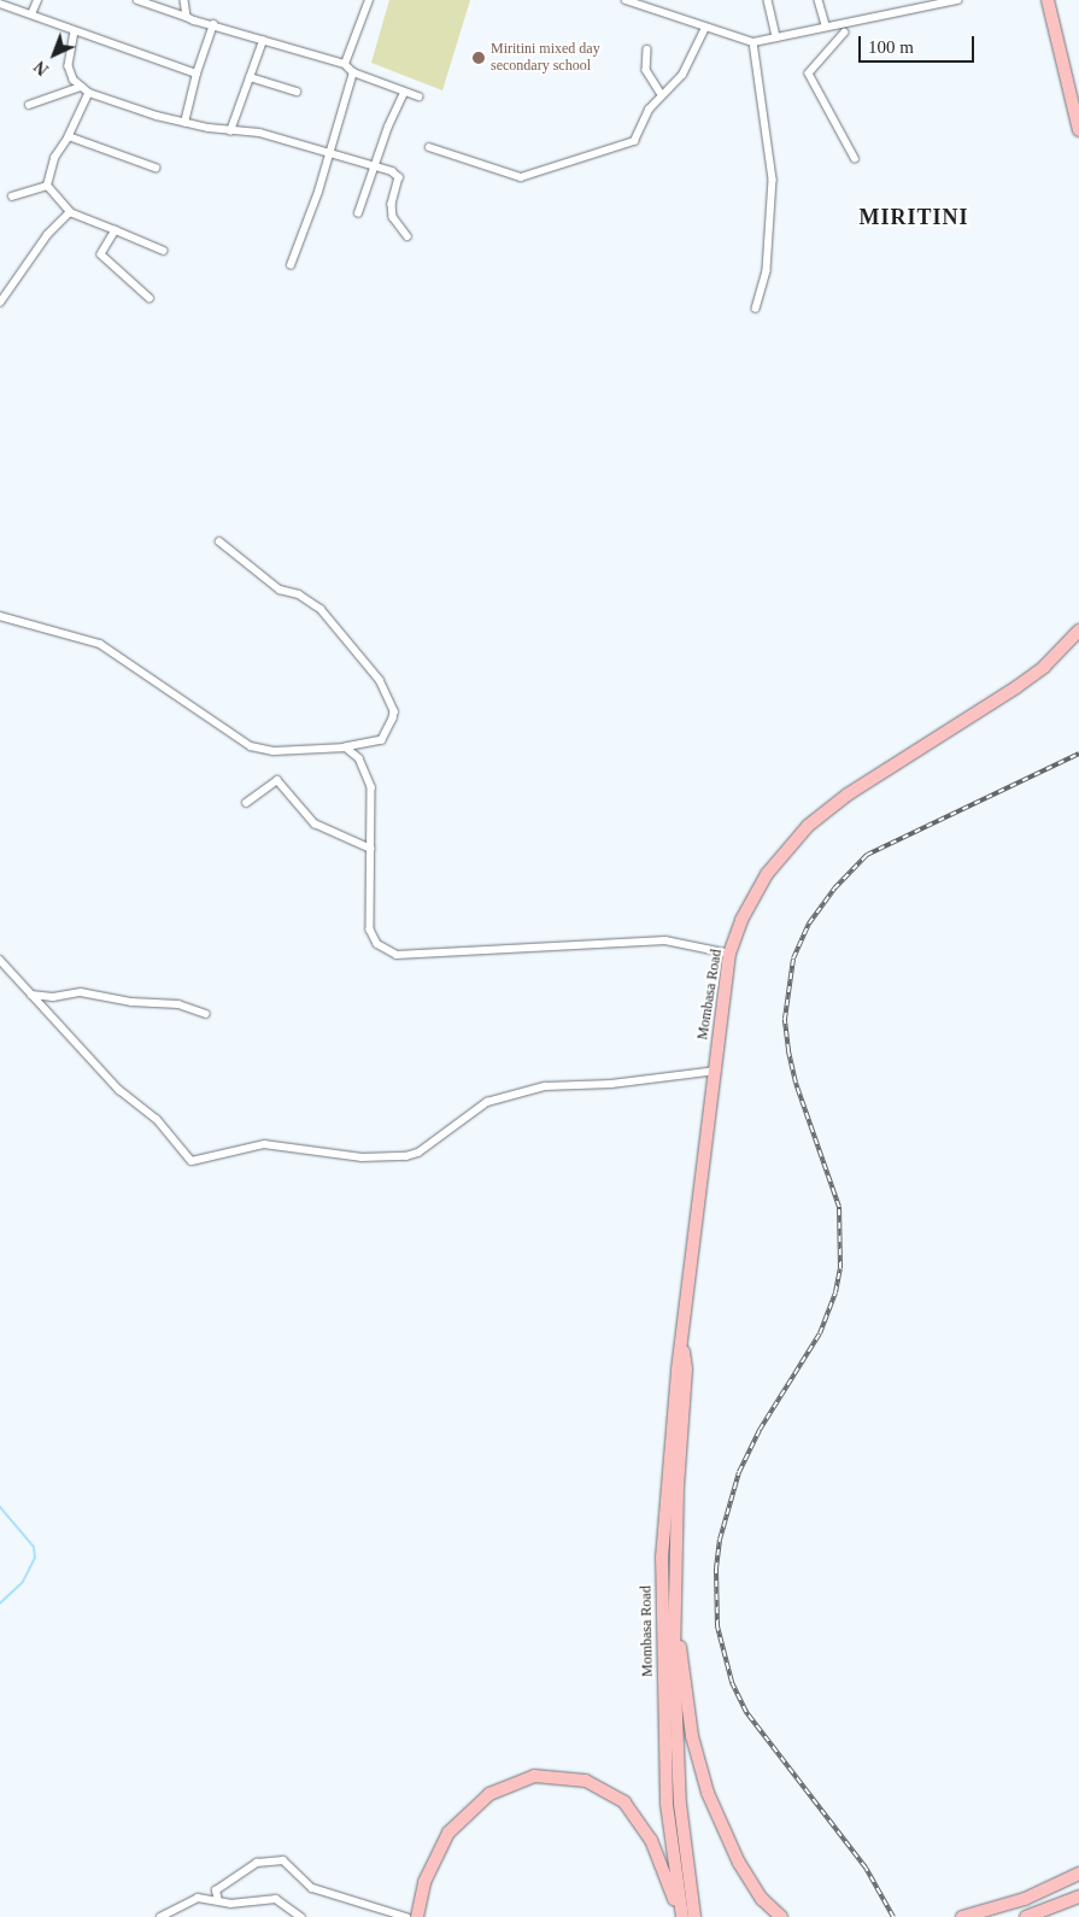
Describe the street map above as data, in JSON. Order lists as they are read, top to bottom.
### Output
{
  "streets": {
    "highway": ["Mombasa Road"]
  },
  "districts": ["MIRITINI"],
  "places": ["Miritini mixed day secondary school"],
  "scale_bar": "100 m",
  "north": "bottom left"
}
